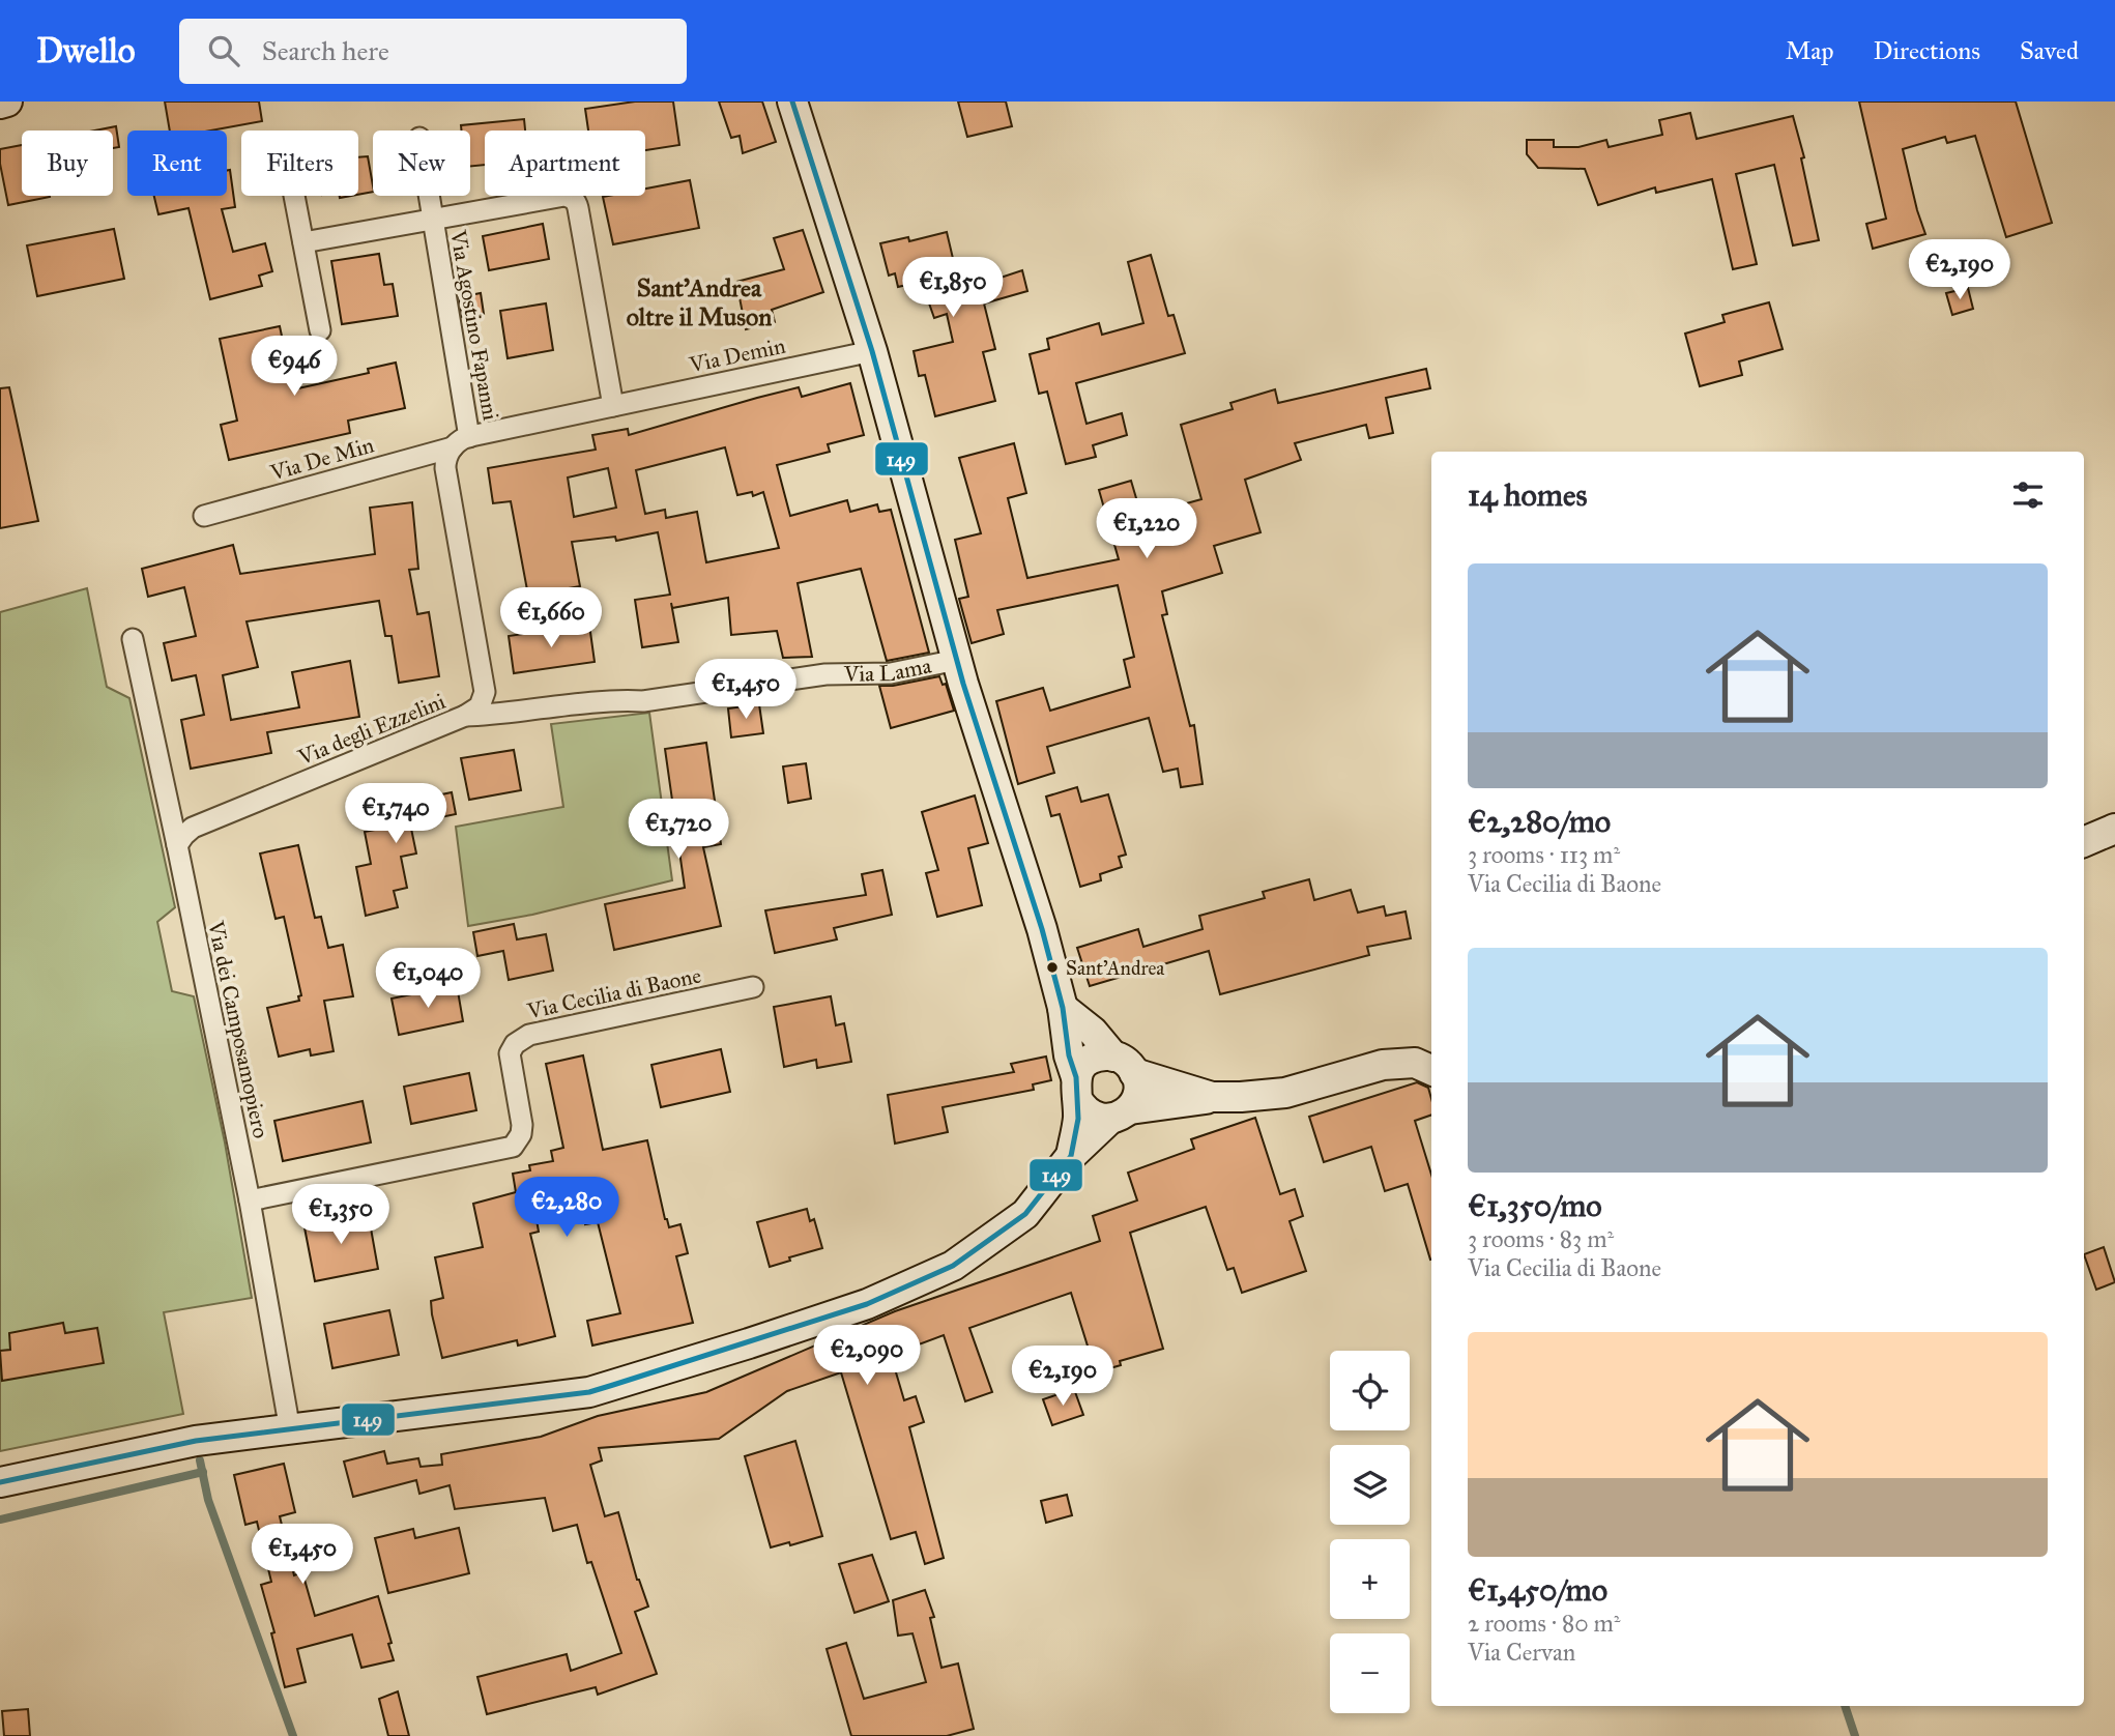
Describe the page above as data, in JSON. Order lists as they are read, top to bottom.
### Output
{
  "streets": {
    "street": [
      "Via Agostino Fapanni",
      "Via Demin",
      "Via De Min",
      "Via Lama",
      "Via degli Ezzelini",
      "Via Cecilia di Baone",
      "Via dei Camposamopiero"
    ]
  },
  "crossings": [
    ["Via Agostino Fapanni", "Via Demin"],
    ["Via Agostino Fapanni", "Via De Min"],
    ["Via Demin", "Via De Min"],
    ["Via Demin", "Via Lama"],
    ["Via Lama", "Via degli Ezzelini"],
    ["Via degli Ezzelini", "Via dei Camposamopiero"],
    ["Via Cecilia di Baone", "Via dei Camposamopiero"]
  ],
  "districts": ["Sant'Andrea oltre il Muson"],
  "places": ["Sant'Andrea"],
  "lines": ["transit line 149"],
  "page": {
    "header": "Dwello",
    "search": "Search here",
    "nav": ["Map", "Directions", "Saved"],
    "chip": [
      "Buy",
      "Rent",
      "Filters",
      "New",
      "Apartment"
    ],
    "price": [
      "€2,190",
      "€1,850",
      "€946",
      "€1,220",
      "€1,660",
      "€1,450",
      "€1,740",
      "€1,720",
      "€1,040",
      "€2,280",
      "€1,350",
      "€2,090",
      "€2,190",
      "€1,450"
    ],
    "heading": "14 homes",
    "list": [
      {
        "name": "€2,280/mo",
        "note": "3 rooms · 113 m² · Via Cecilia di Baone"
      },
      {
        "name": "€1,350/mo",
        "note": "3 rooms · 83 m² · Via Cecilia di Baone"
      },
      {
        "name": "€1,450/mo",
        "note": "2 rooms · 80 m² · Via Cervan"
      }
    ],
    "map_buttons": ["+", "−"]
  }
}
